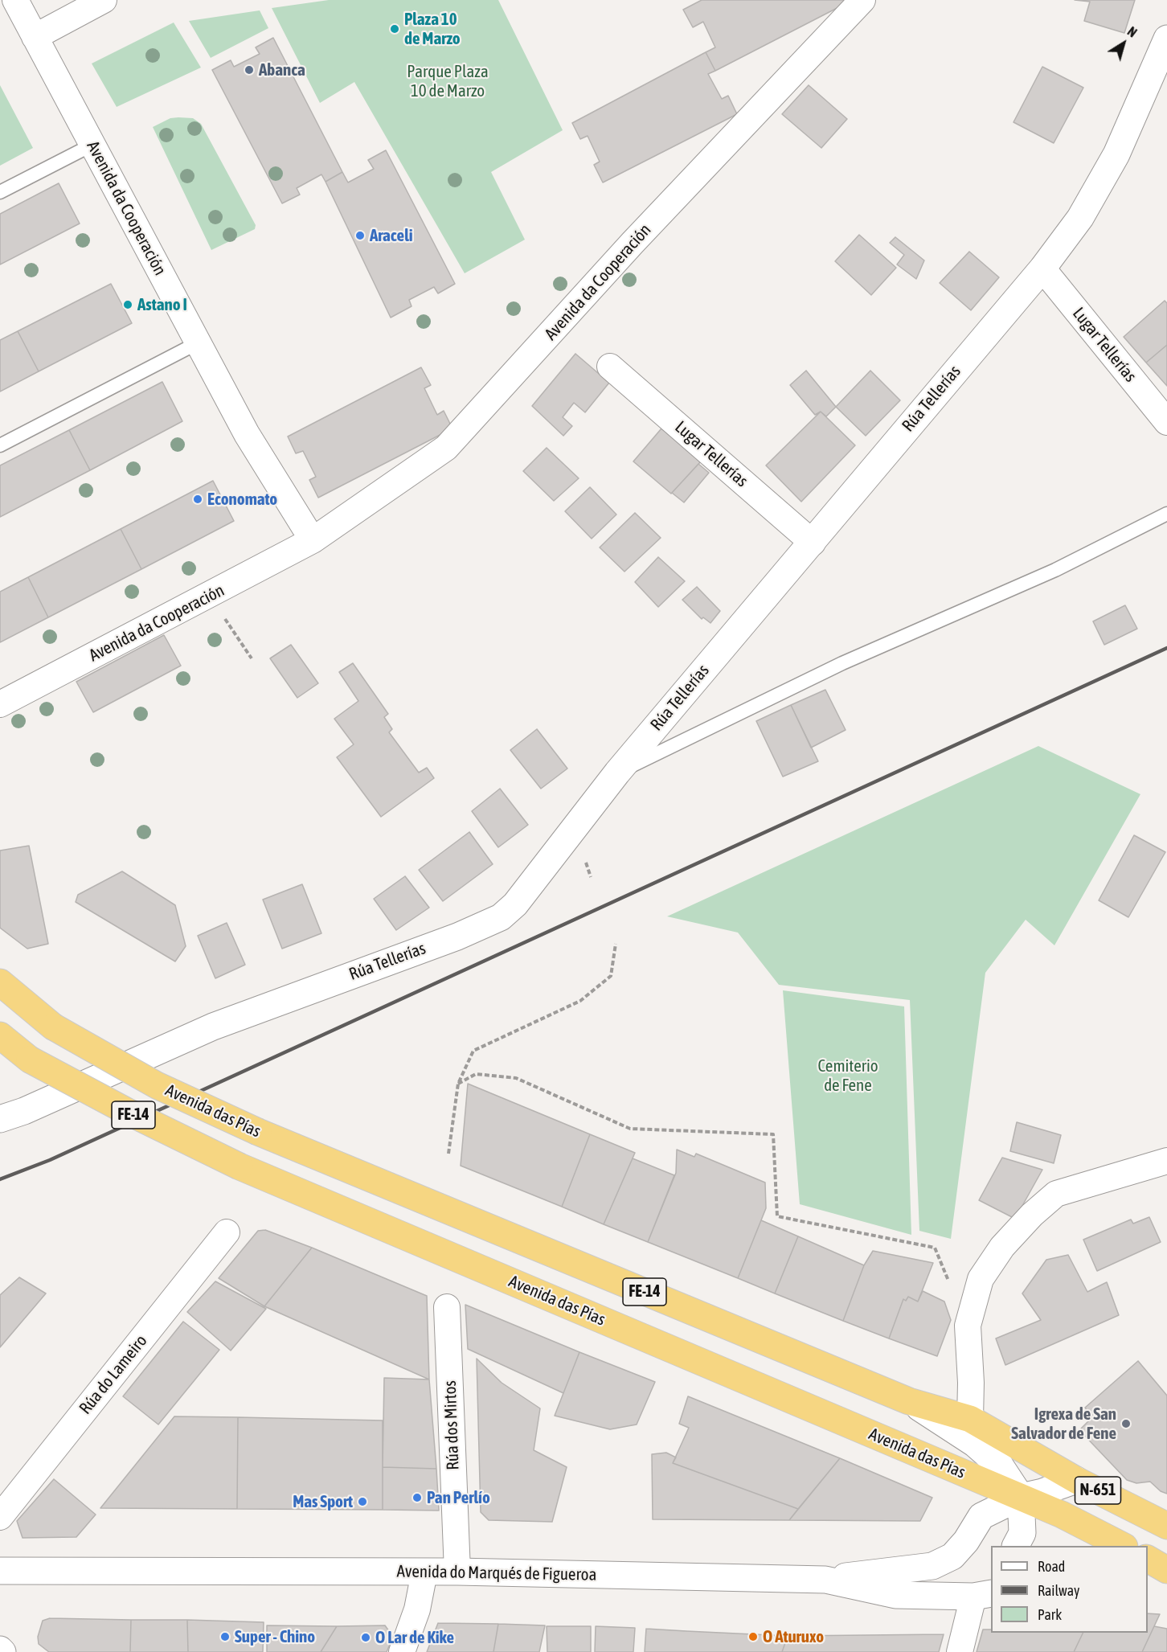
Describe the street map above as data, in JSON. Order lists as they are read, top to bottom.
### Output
{
  "streets": {
    "highway": ["Avenida das Pías", "FE-14", "N-651"],
    "street": [
      "Avenida da Cooperación",
      "Lugar Tellerías",
      "Rúa Tellerías",
      "Rúa do Lameiro",
      "Rúa dos Mirtos",
      "Avenida do Marqués de Figueroa"
    ]
  },
  "crossings": [
    ["Lugar Tellerías", "Rúa Tellerías"],
    ["Avenida das Pías", "N-651"],
    ["Rúa dos Mirtos", "Avenida do Marqués de Figueroa"]
  ],
  "parks": ["Parque Plaza 10 de Marzo", "Cemiterio de Fene"],
  "places": [
    "Plaza 10 de Marzo",
    "Abanca",
    "Araceli",
    "Astano I",
    "Economato",
    "Igrexa de San Salvador de Fene",
    "Pan Perlío",
    "Mas Sport",
    "Super - Chino",
    "O Aturuxo",
    "O Lar de Kike"
  ],
  "legend": ["Road", "Railway", "Park"],
  "north": "top right"
}
